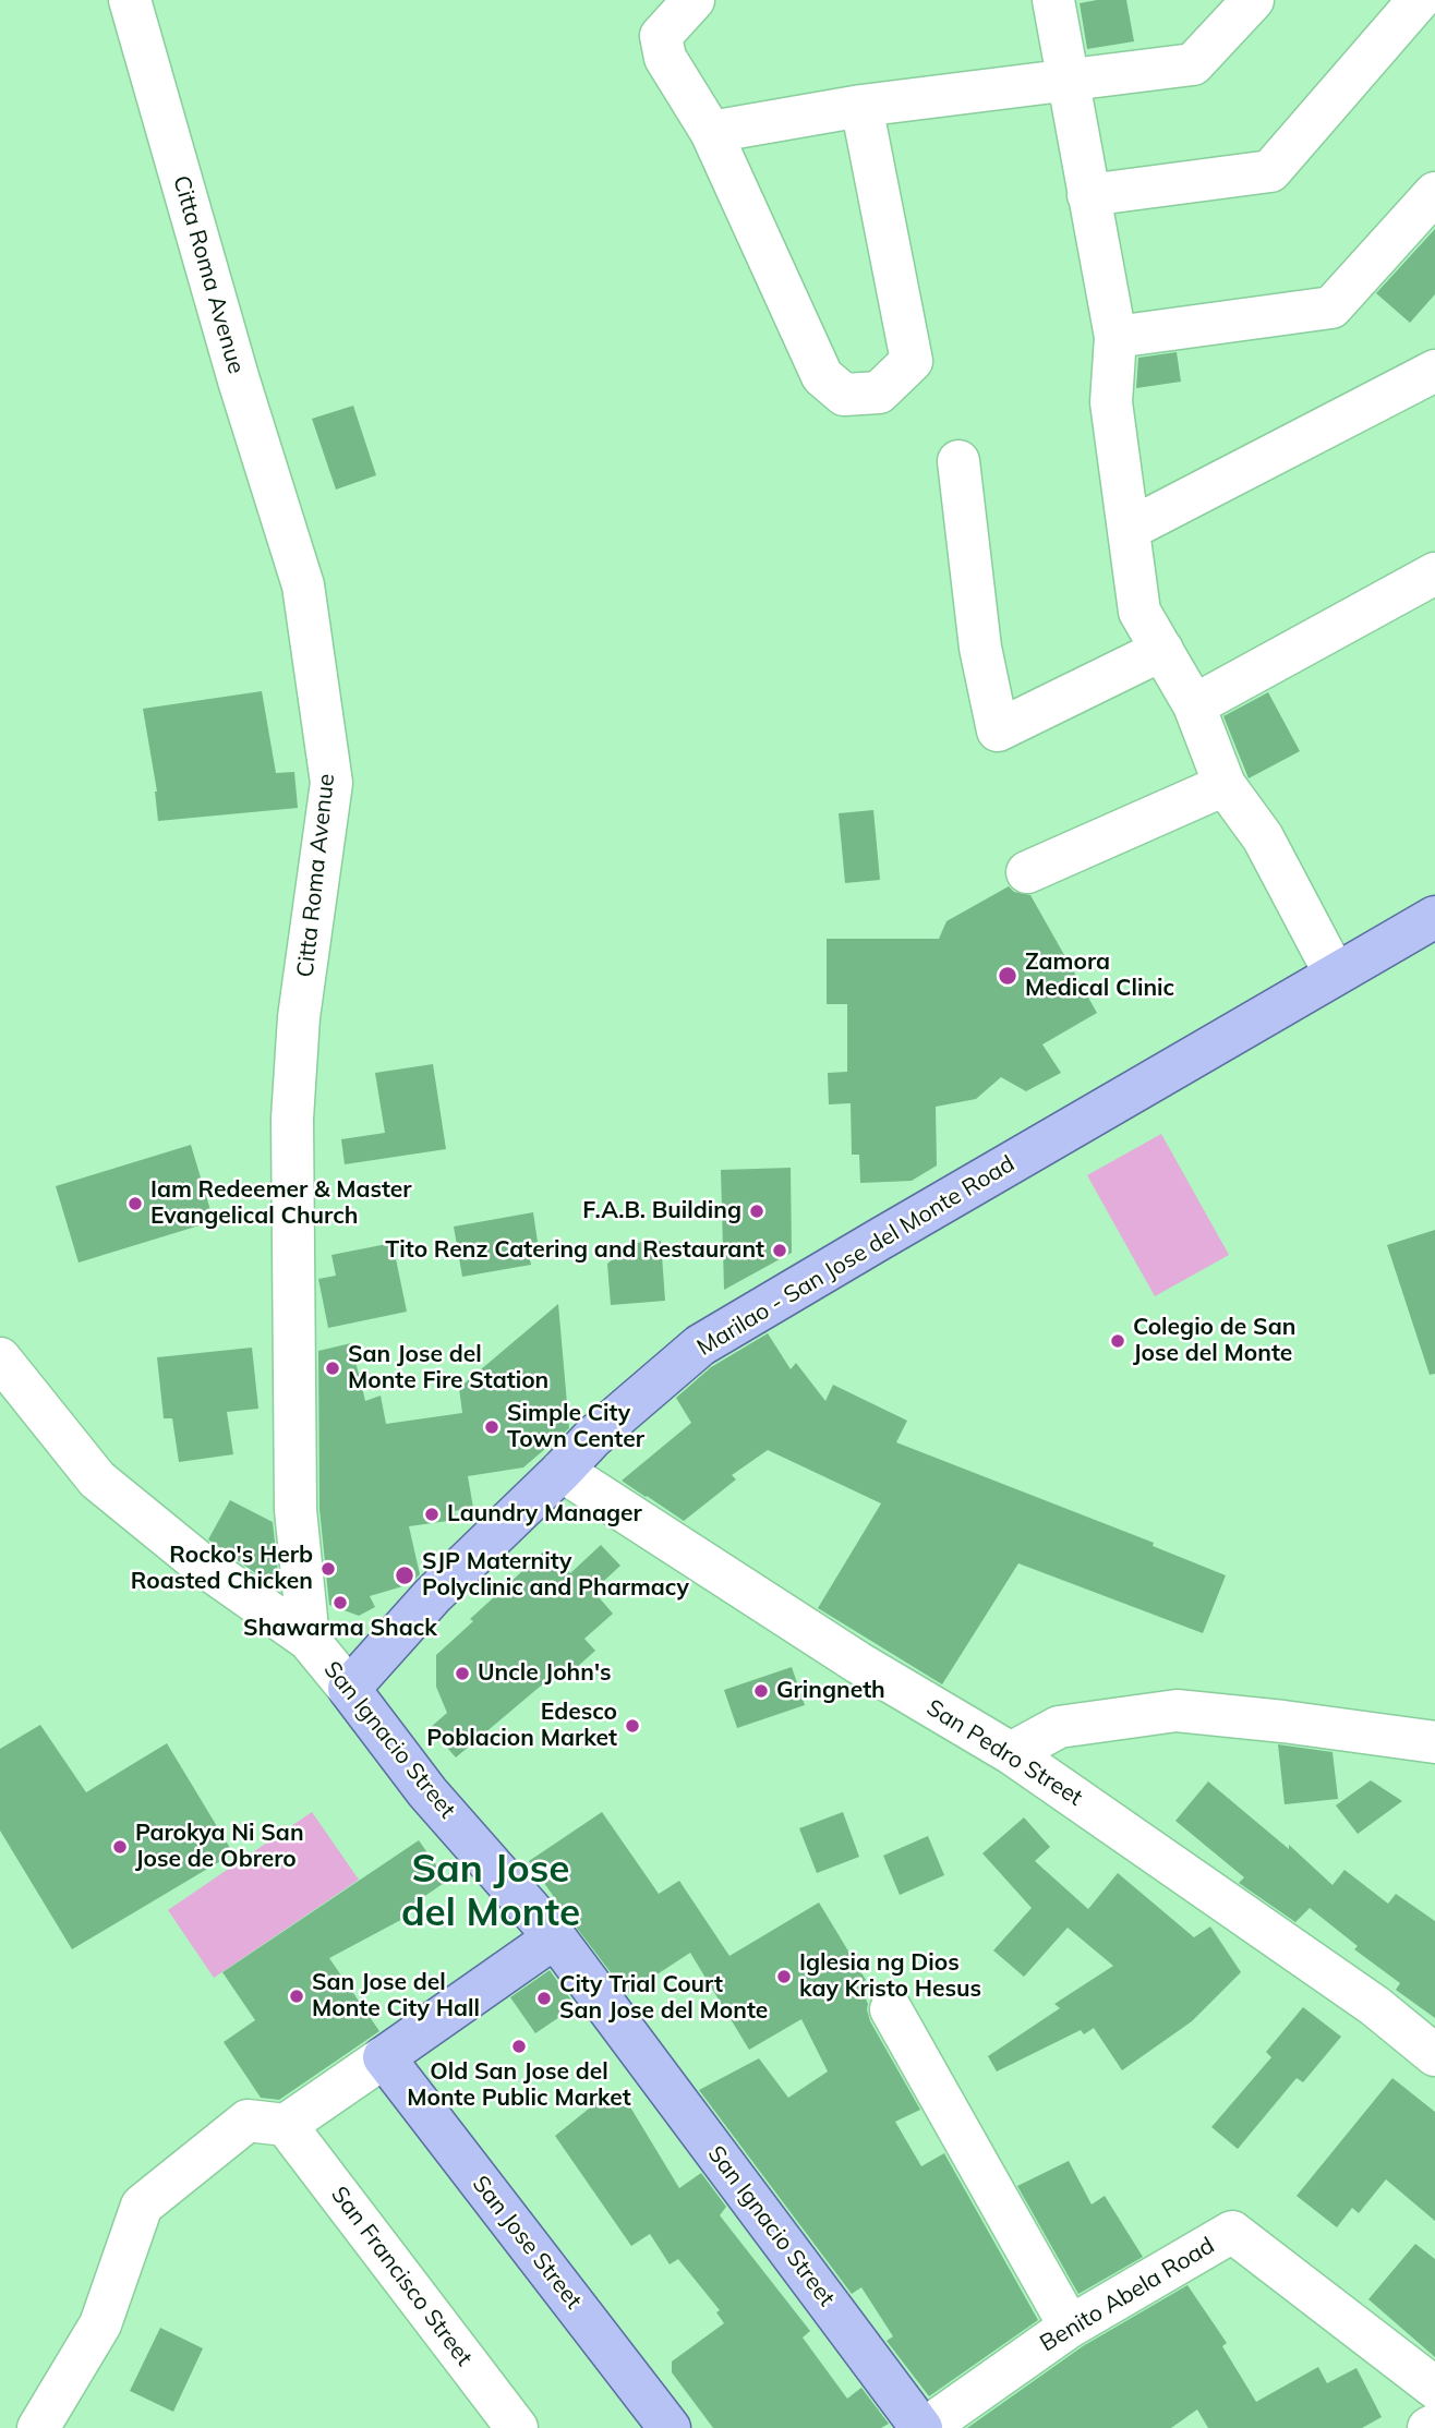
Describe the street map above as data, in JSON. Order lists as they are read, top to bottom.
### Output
{
  "streets": {
    "main road": ["Marilao - San Jose del Monte Road", "San Ignacio Street", "San Jose Street"],
    "street": [
      "Citta Roma Avenue",
      "San Pedro Street",
      "San Francisco Street",
      "Benito Abela Road"
    ]
  },
  "crossings": [
    ["Citta Roma Avenue", "San Ignacio Street"],
    ["Marilao - San Jose del Monte Road", "San Ignacio Street"],
    ["Marilao - San Jose del Monte Road", "San Pedro Street"],
    ["San Ignacio Street", "Benito Abela Road"]
  ],
  "districts": ["San Jose del Monte"],
  "places": [
    "Zamora Medical Clinic",
    "Iam Redeemer & Master Evangelical Church",
    "F.A.B. Building",
    "Tito Renz Catering and Restaurant",
    "Colegio de San Jose del Monte",
    "San Jose del Monte Fire Station",
    "Simple City Town Center",
    "Laundry Manager",
    "Rocko's Herb Roasted Chicken",
    "SJP Maternity Polyclinic and Pharmacy",
    "Shawarma Shack",
    "Uncle John's",
    "Gringneth",
    "Edesco Poblacion Market",
    "Parokya Ni San Jose de Obrero",
    "Iglesia ng Dios kay Kristo Hesus",
    "San Jose del Monte City Hall",
    "City Trial Court San Jose del Monte",
    "Old San Jose del Monte Public Market"
  ]
}
